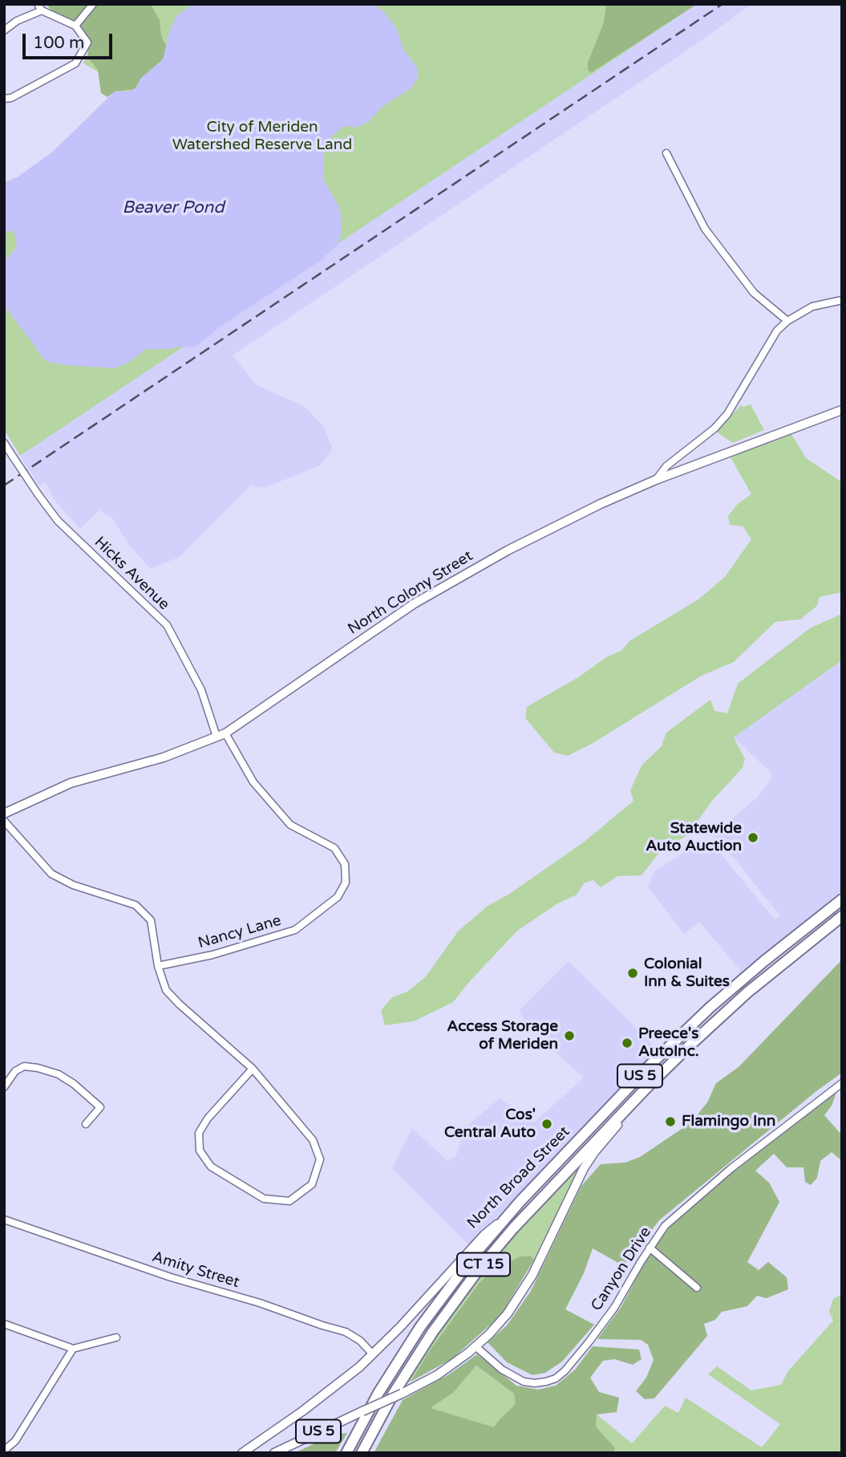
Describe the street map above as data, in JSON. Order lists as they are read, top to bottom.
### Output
{
  "streets": {
    "highway": ["US 5", "North Broad Street", "CT 15"],
    "main road": ["North Colony Street"],
    "street": [
      "Hicks Avenue",
      "Nancy Lane",
      "Canyon Drive",
      "Amity Street"
    ]
  },
  "crossings": [
    ["Hicks Avenue", "North Colony Street"],
    ["North Colony Street", "Nancy Lane"],
    ["US 5", "CT 15"],
    ["US 5", "Canyon Drive"],
    ["North Broad Street", "CT 15"],
    ["North Broad Street", "Amity Street"]
  ],
  "water": ["Beaver Pond"],
  "parks": ["City of Meriden Watershed Reserve Land"],
  "places": [
    "Statewide Auto Auction",
    "Colonial Inn & Suites",
    "Access Storage of Meriden",
    "Preece's AutoInc.",
    "Flamingo Inn",
    "Cos' Central Auto"
  ],
  "scale_bar": "100 m"
}
